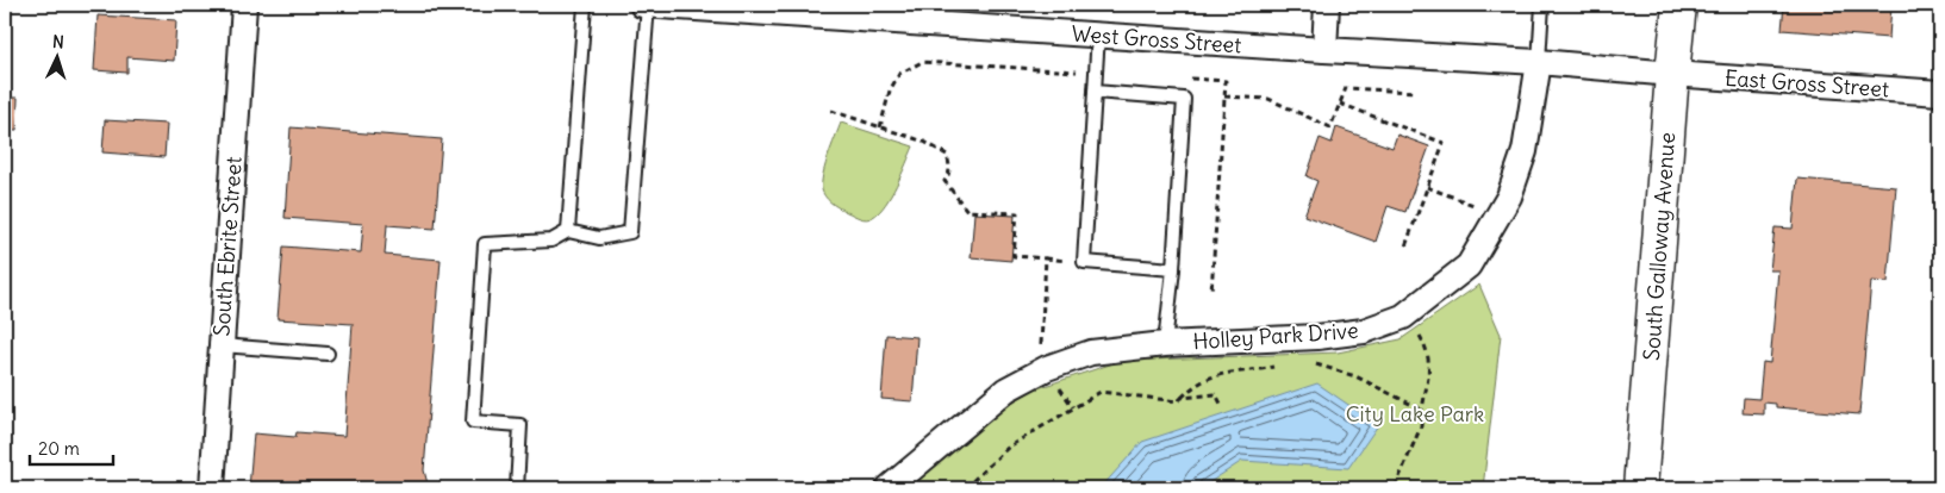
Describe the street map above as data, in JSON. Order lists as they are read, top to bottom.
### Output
{
  "streets": {
    "main road": ["South Galloway Avenue"],
    "street": [
      "West Gross Street",
      "East Gross Street",
      "South Ebrite Street",
      "Holley Park Drive"
    ]
  },
  "crossings": [
    ["West Gross Street", "East Gross Street"],
    ["West Gross Street", "South Galloway Avenue"],
    ["West Gross Street", "Holley Park Drive"],
    ["East Gross Street", "South Galloway Avenue"]
  ],
  "parks": ["City Lake Park"],
  "scale_bar": "20 m",
  "north": "top"
}
